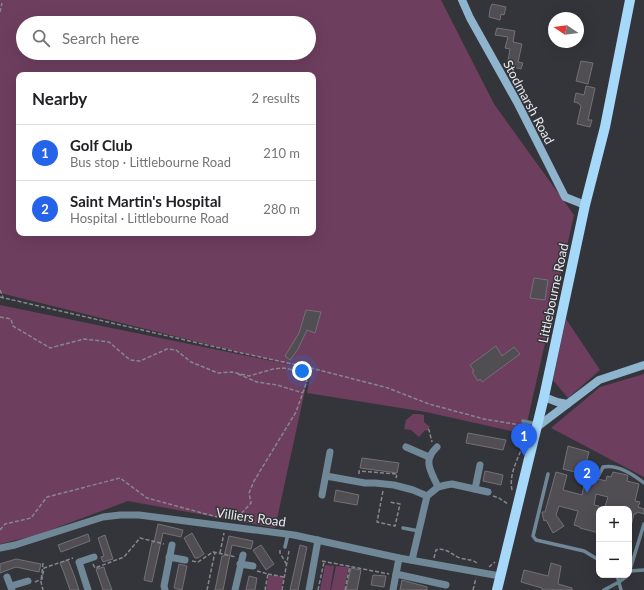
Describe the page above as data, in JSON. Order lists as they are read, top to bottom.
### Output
{
  "streets": {
    "main road": ["Littlebourne Road"],
    "street": ["Stodmarsh Road", "Villiers Road"]
  },
  "crossings": [
    ["Stodmarsh Road", "Littlebourne Road"],
    ["Littlebourne Road", "Villiers Road"]
  ],
  "north": "left",
  "page": {
    "search": "Search here",
    "heading": ["Nearby", "2 results"],
    "list": [
      {
        "mark": "1",
        "name": "Golf Club",
        "note": "Bus stop · Littlebourne Road",
        "value": "210 m"
      },
      {
        "mark": "2",
        "name": "Saint Martin's Hospital",
        "note": "Hospital · Littlebourne Road",
        "value": "280 m"
      }
    ],
    "pins": ["1", "2"],
    "map_buttons": ["+", "−"]
  }
}
